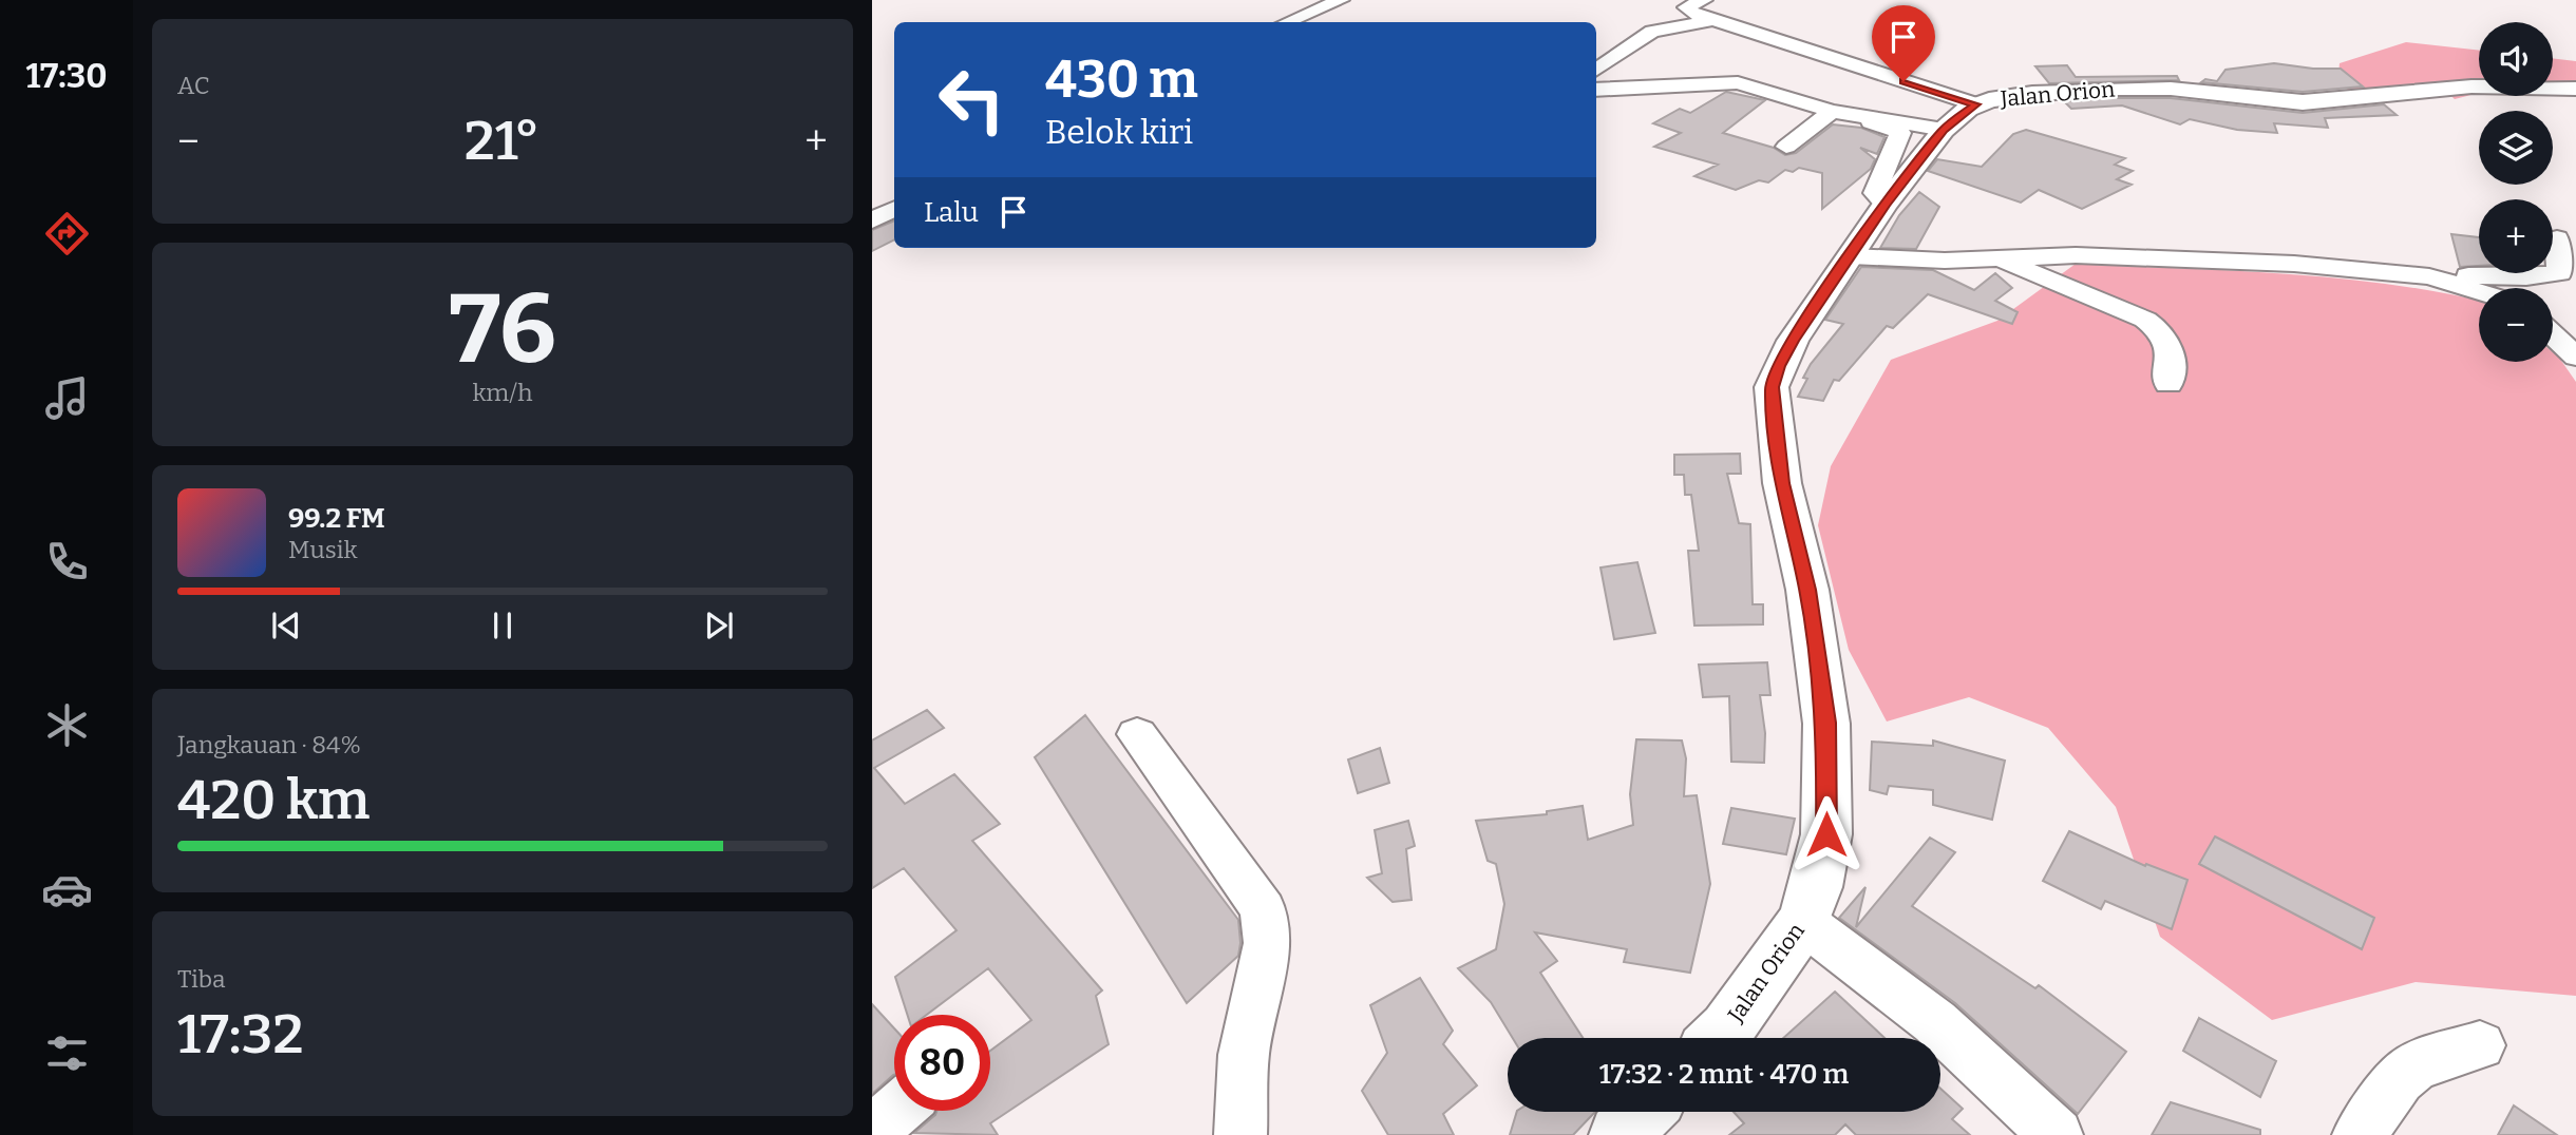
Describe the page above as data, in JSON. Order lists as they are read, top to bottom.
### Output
{
  "streets": {
    "highway": ["Jalan Orion"]
  },
  "page": {
    "tabs": "17:30",
    "tile": [
      "AC",
      ["76", "km/h"],
      ["Jangkauan · 84%", "420 km"],
      ["Tiba", "17:32"]
    ],
    "map_buttons": ["+", "−"],
    "turn": ["430 m", "Belok kiri"],
    "heat": ["−", "21°", "+"],
    "then": "Lalu",
    "song": ["99.2 FM", "Musik"],
    "limit": "80",
    "trip": "17:32 · 2 mnt · 470 m"
  }
}
